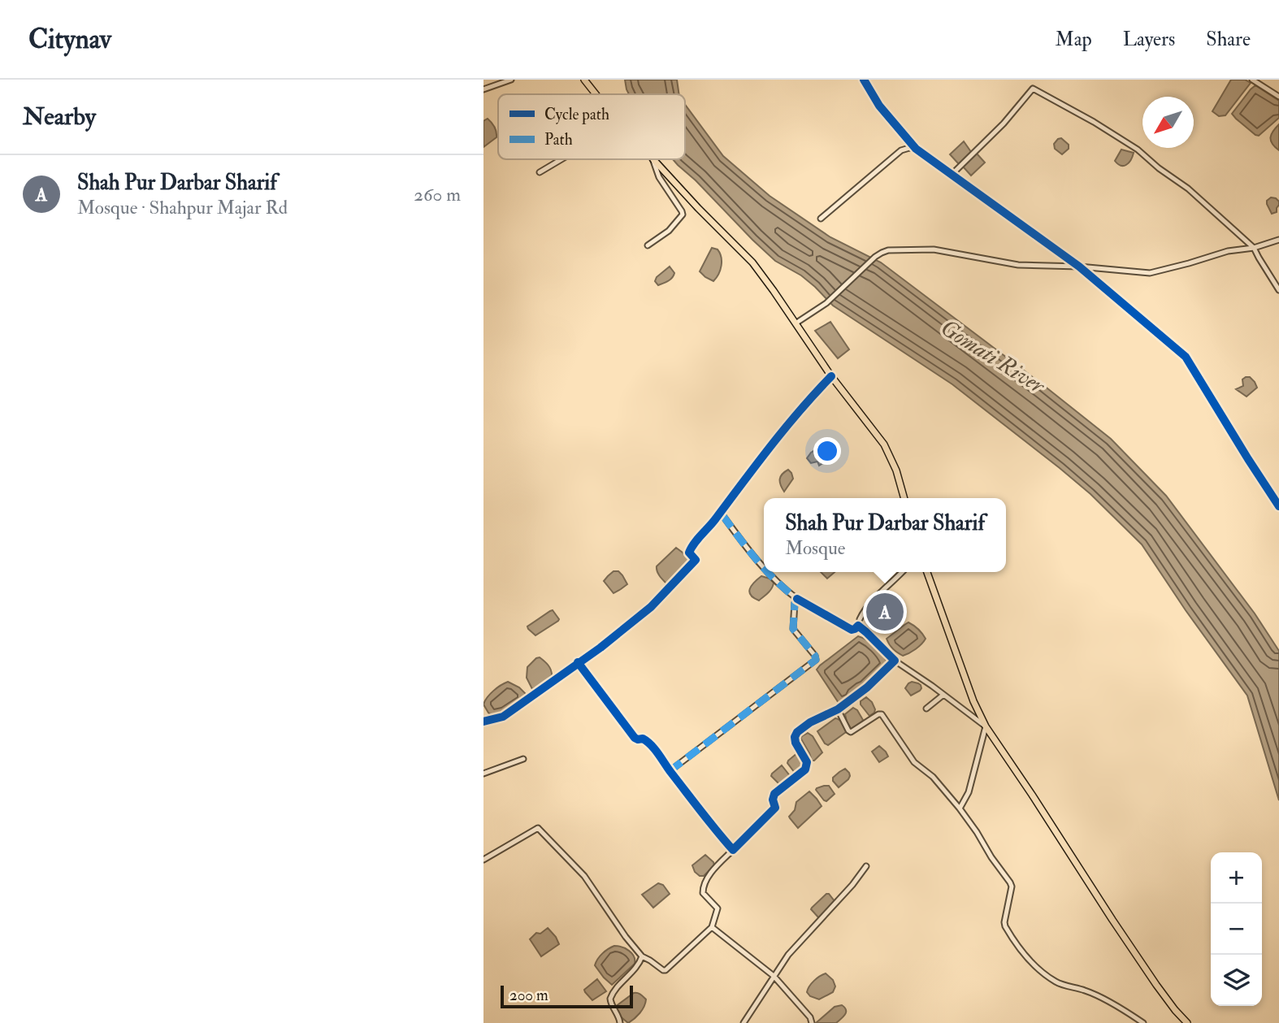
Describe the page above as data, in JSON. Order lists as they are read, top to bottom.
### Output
{
  "water": ["Gomati River"],
  "legend": ["Cycle path", "Path"],
  "scale_bar": "200 m",
  "north": "bottom left",
  "page": {
    "header": "Citynav",
    "nav": ["Map", "Layers", "Share"],
    "heading": "Nearby",
    "list": [
      {
        "mark": "A",
        "name": "Shah Pur Darbar Sharif",
        "note": "Mosque · Shahpur Majar Rd",
        "value": "260 m"
      }
    ],
    "popup": ["Shah Pur Darbar Sharif", "Mosque"],
    "pins": "A",
    "map_buttons": ["+", "−"],
    "scale": "200 m"
  }
}
